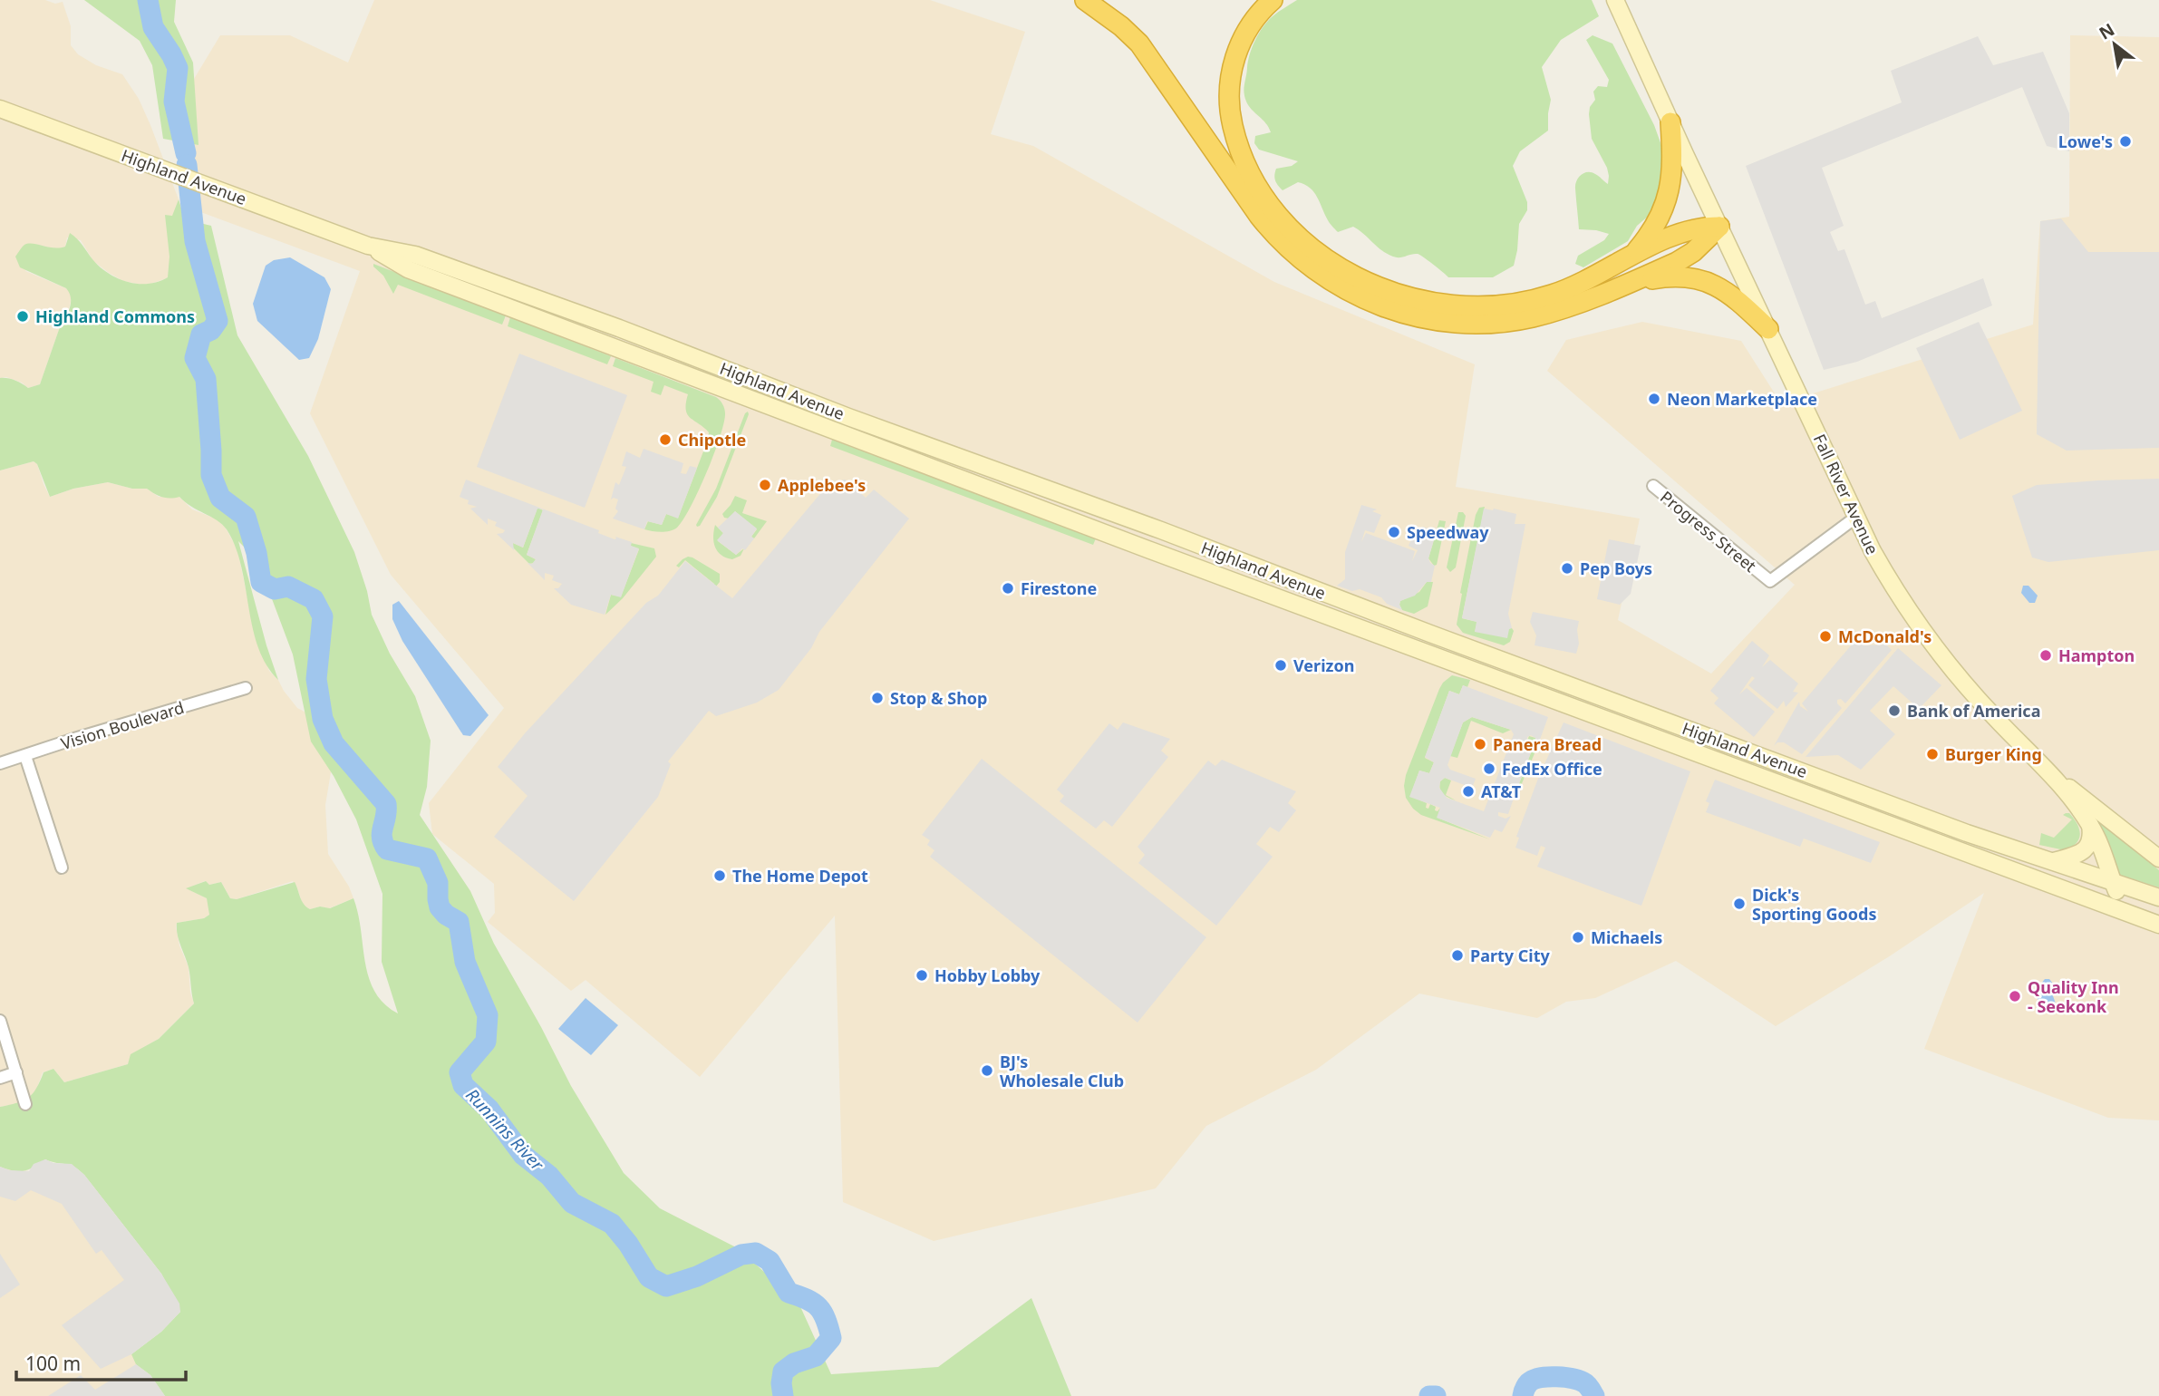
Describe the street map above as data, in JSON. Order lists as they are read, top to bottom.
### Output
{
  "streets": {
    "main road": ["Highland Avenue", "Fall River Avenue"],
    "street": ["Progress Street", "Vision Boulevard"]
  },
  "crossings": [
    ["Highland Avenue", "Fall River Avenue"],
    ["Fall River Avenue", "Progress Street"]
  ],
  "water": ["Runnins River"],
  "places": [
    "Lowe's",
    "Highland Commons",
    "Neon Marketplace",
    "Chipotle",
    "Applebee's",
    "Speedway",
    "Pep Boys",
    "Firestone",
    "McDonald's",
    "Hampton",
    "Verizon",
    "Stop & Shop",
    "Bank of America",
    "Panera Bread",
    "Burger King",
    "FedEx Office",
    "AT&T",
    "The Home Depot",
    "Dick's Sporting Goods",
    "Michaels",
    "Party City",
    "Hobby Lobby",
    "Quality Inn - Seekonk",
    "BJ's Wholesale Club"
  ],
  "scale_bar": "100 m",
  "north": "top left"
}
